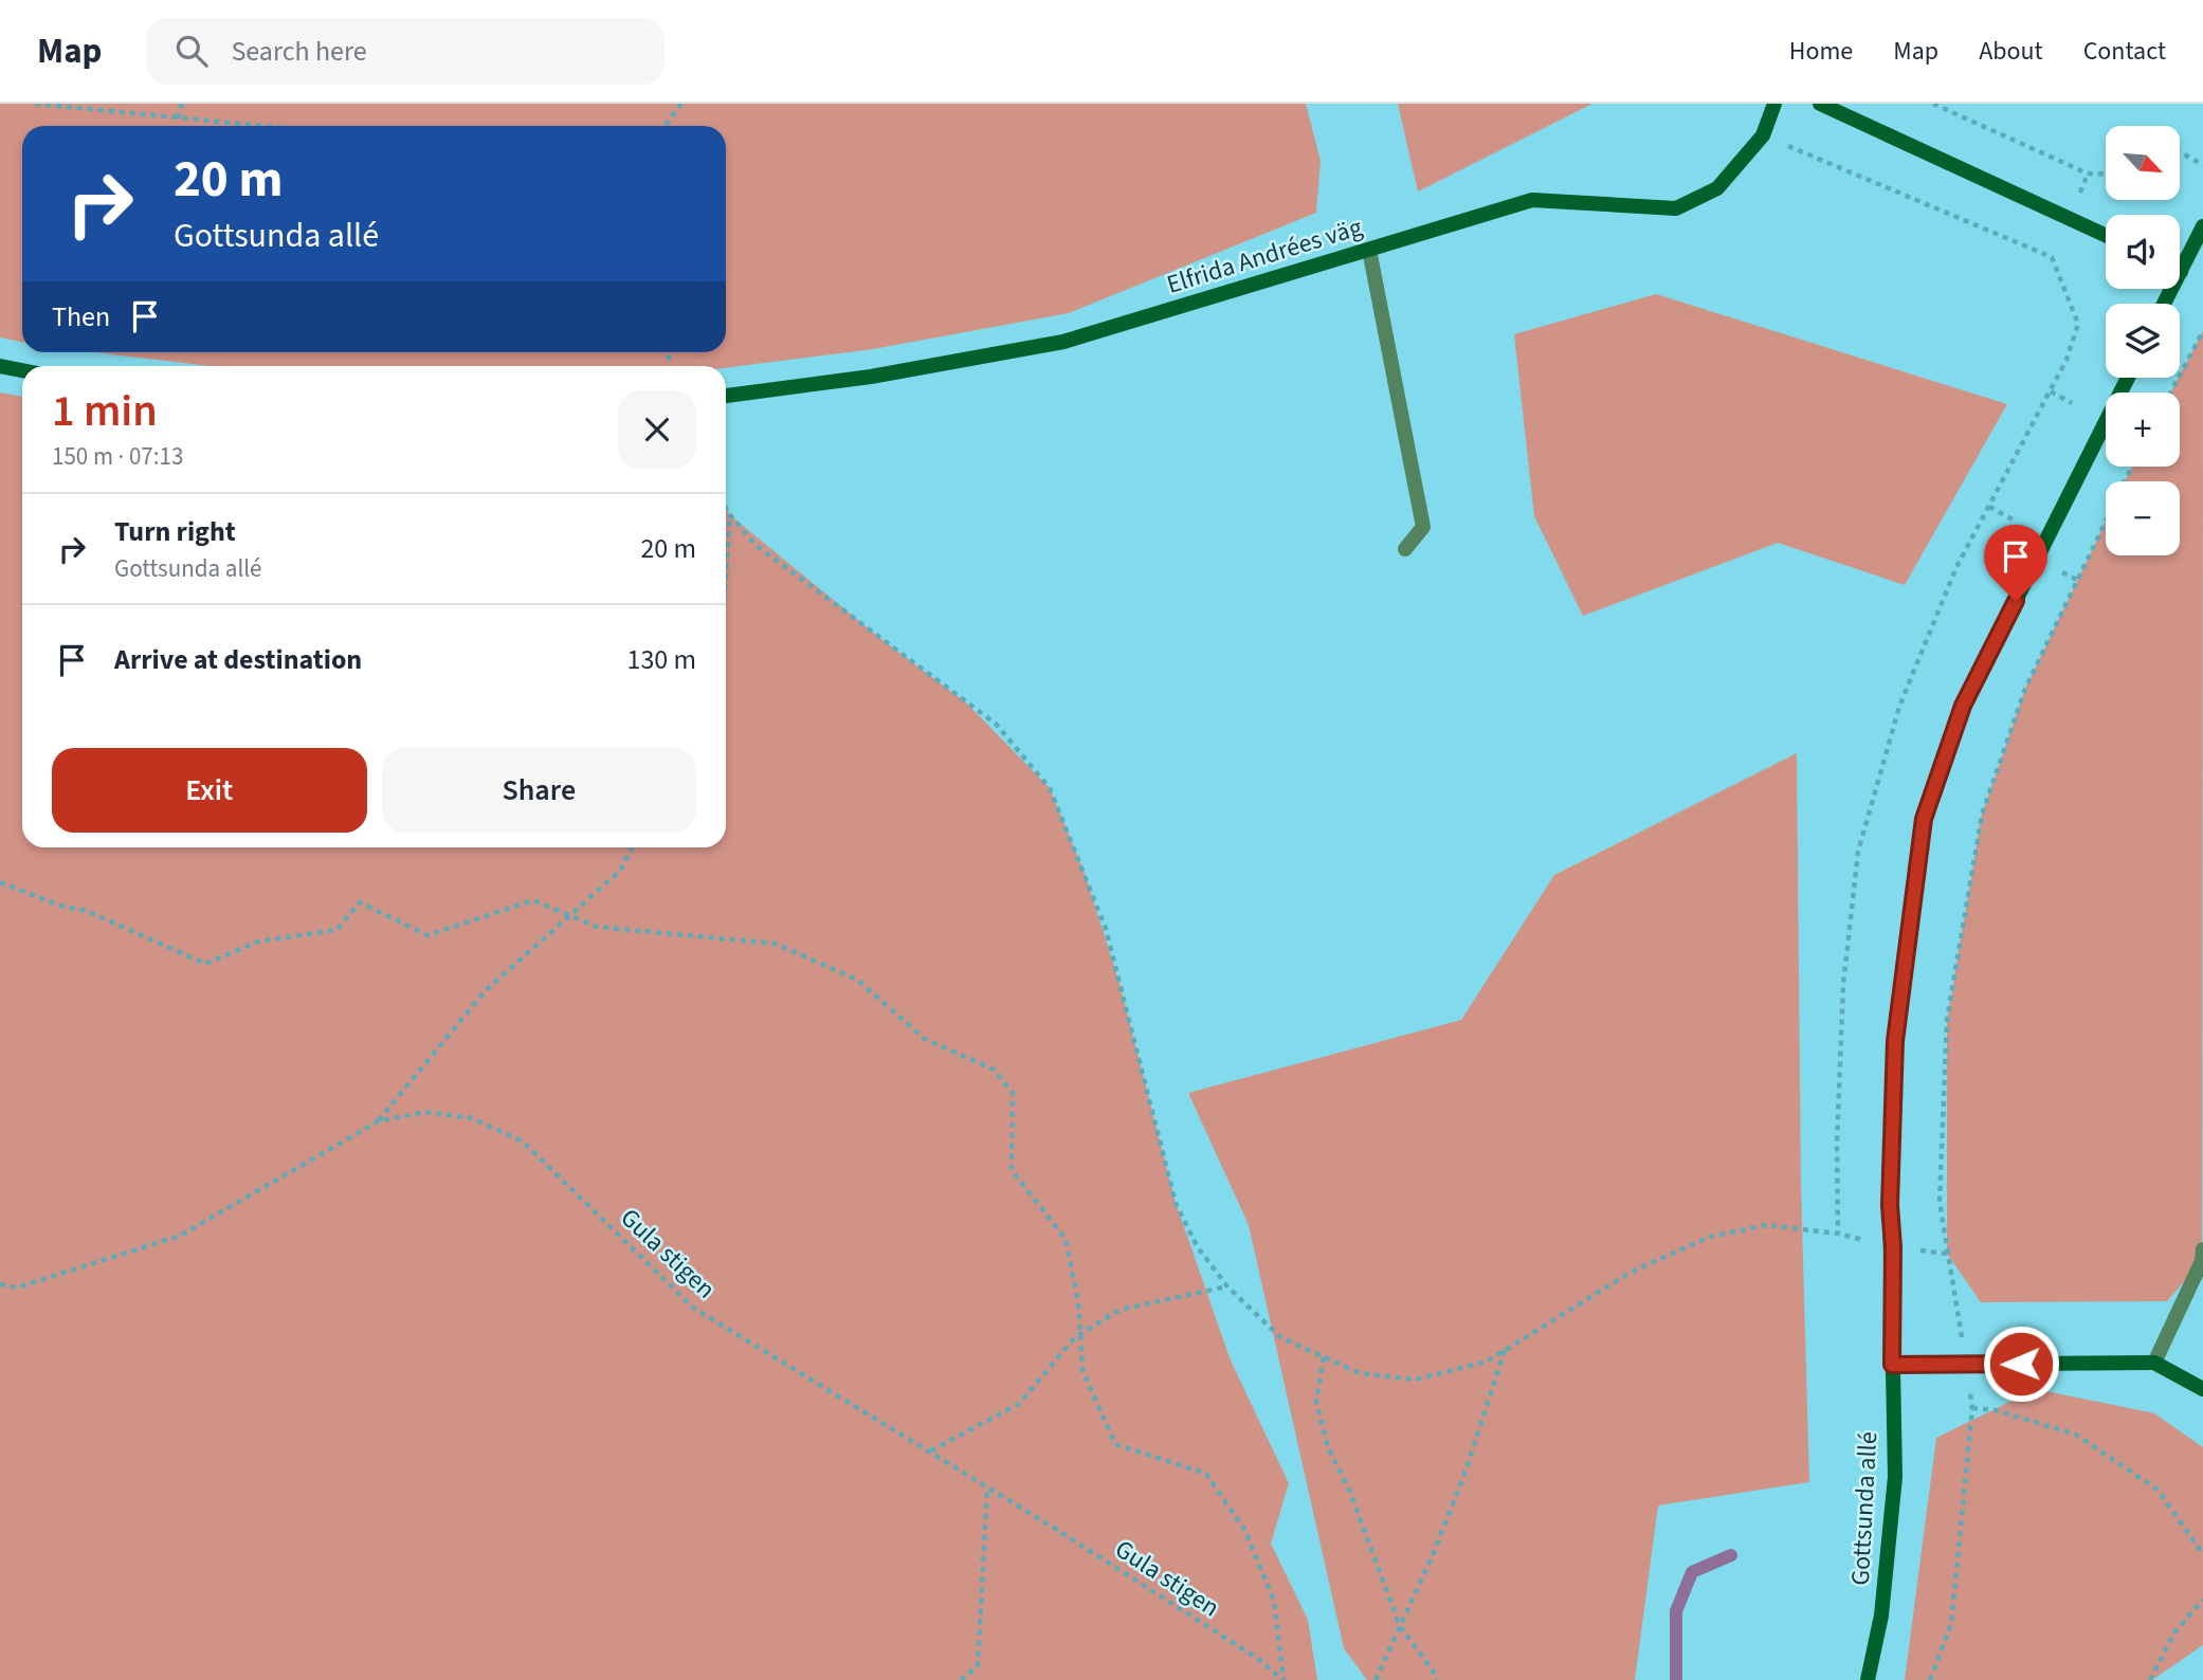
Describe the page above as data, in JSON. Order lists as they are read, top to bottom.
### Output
{
  "streets": {
    "street": ["Elfrida Andrées väg", "Gottsunda allé"],
    "path": ["Gula stigen"]
  },
  "north": "bottom right",
  "page": {
    "header": "Map",
    "search": "Search here",
    "nav": [
      "Home",
      "Map",
      "About",
      "Contact"
    ],
    "map_buttons": ["+", "−"],
    "turn": ["20 m", "Gottsunda allé"],
    "then": "Then",
    "heading": ["1 min", "150 m · 07:13"],
    "list": [
      {
        "name": "Turn right",
        "note": "Gottsunda allé",
        "value": "20 m"
      },
      {
        "name": "Arrive at destination",
        "value": "130 m"
      }
    ],
    "buttons": ["Exit", "Share"]
  }
}
